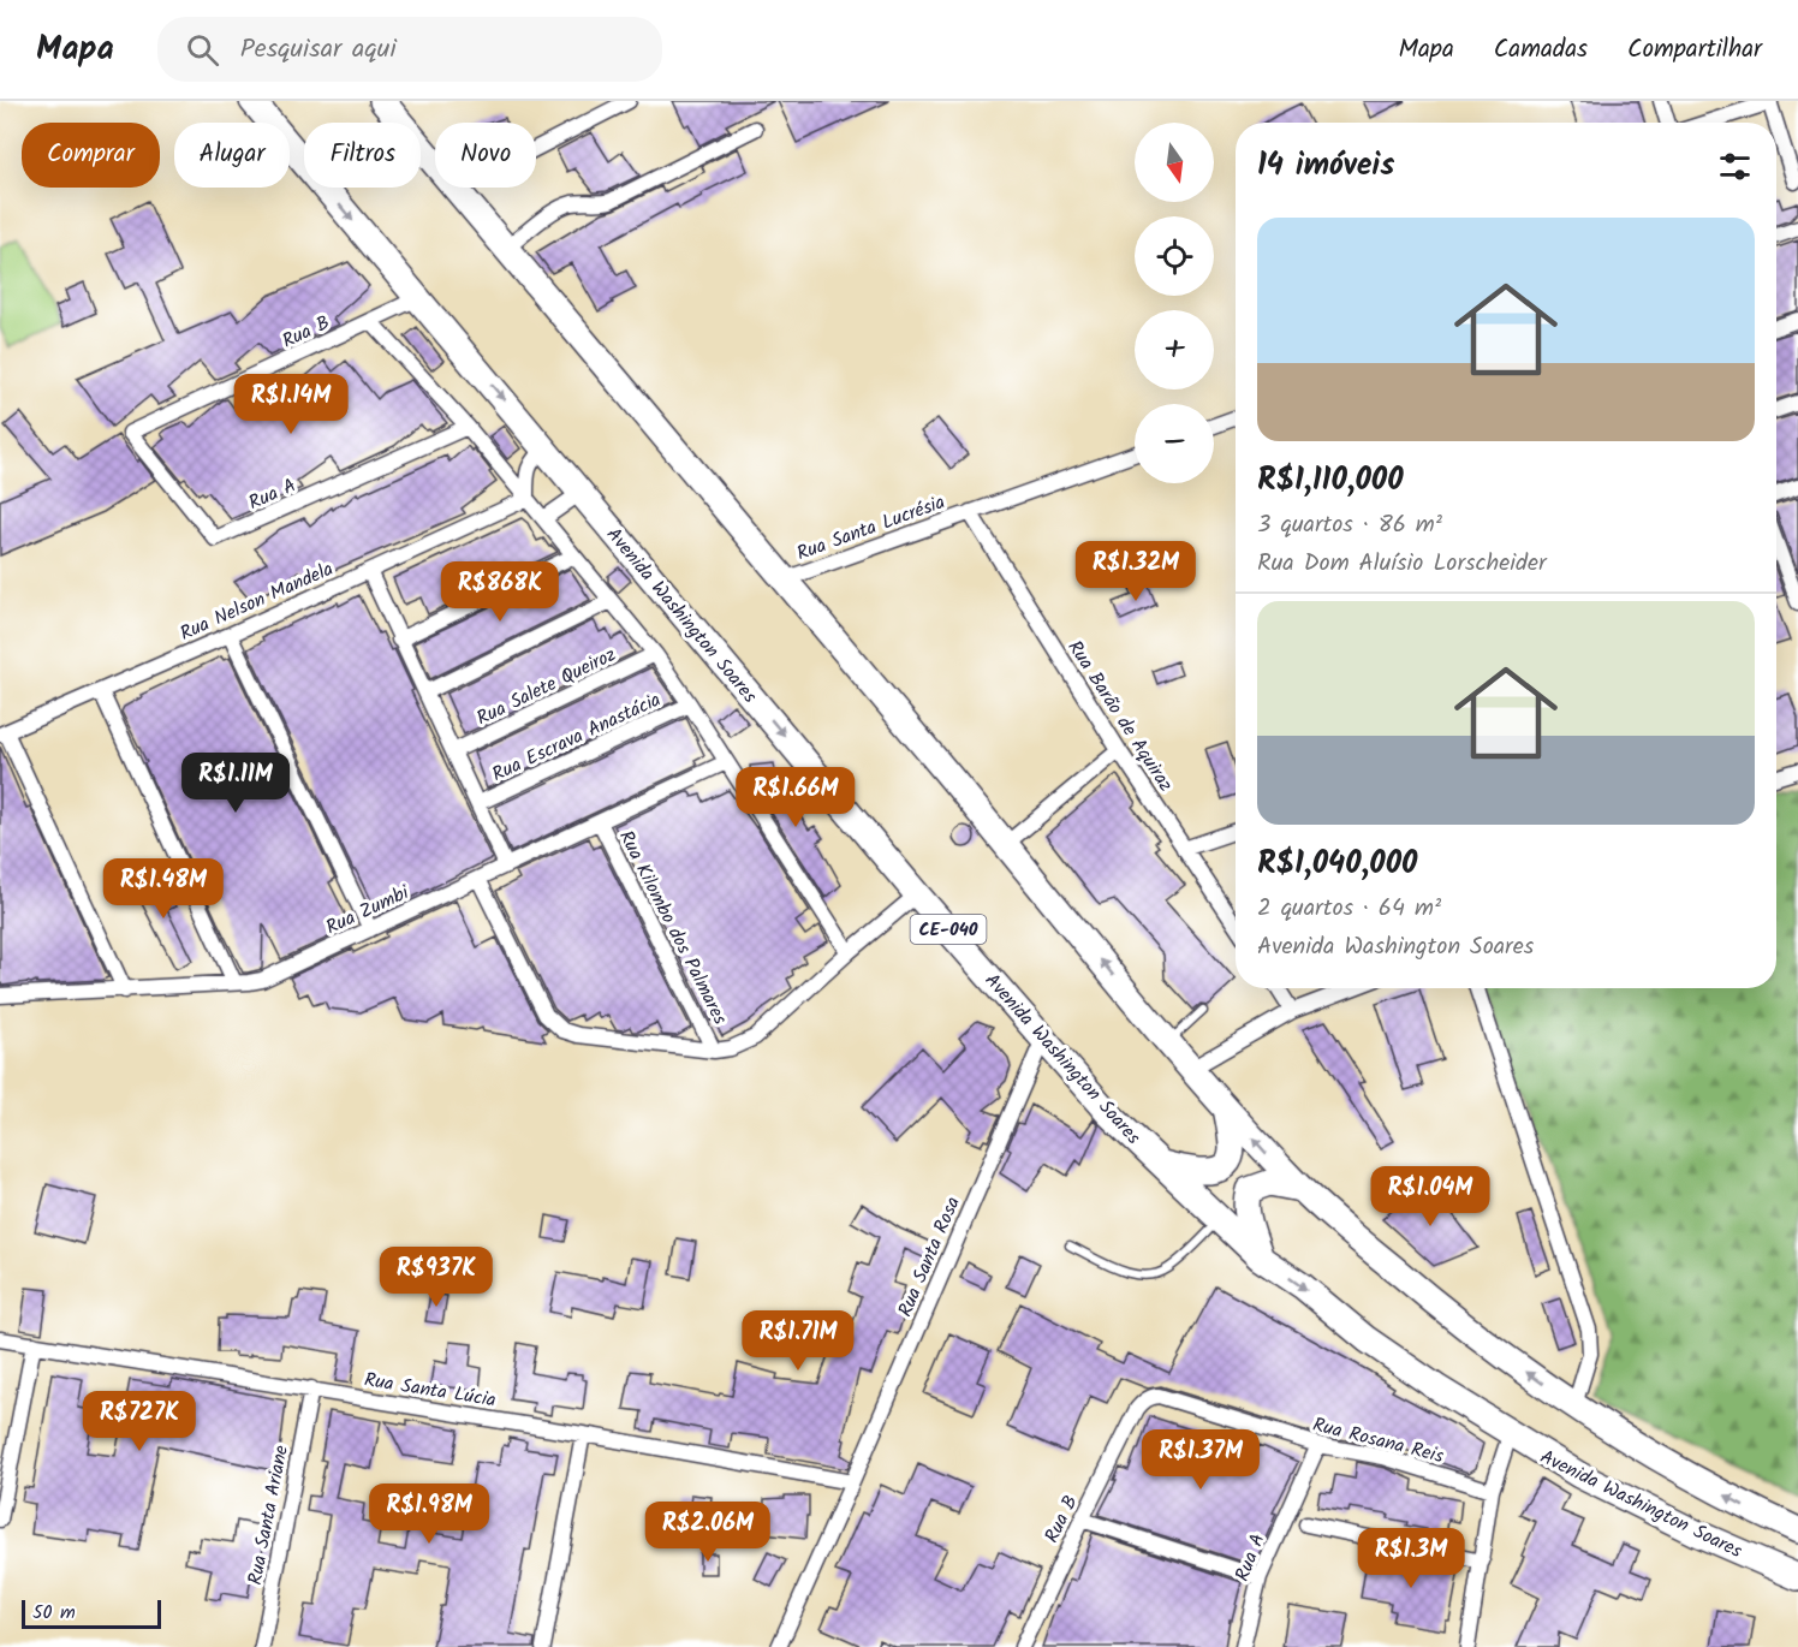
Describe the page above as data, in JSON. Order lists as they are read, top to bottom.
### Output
{
  "streets": {
    "highway": ["Avenida Washington Soares", "CE-040"],
    "street": [
      "Rua B",
      "Rua A",
      "Rua Santa Lucrésia",
      "Rua Nelson Mandela",
      "Rua Salete Queiroz",
      "Rua Barão de Aquiraz",
      "Rua Escrava Anastácia",
      "Rua Zumbi",
      "Rua Kilombo dos Palmares",
      "Rua Santa Rosa",
      "Rua Santa Lúcia",
      "Rua Rosana Reis",
      "Rua Santa Ariane"
    ]
  },
  "crossings": [
    ["Rua B", "Rua A"],
    ["Rua B", "Avenida Washington Soares"],
    ["Rua B", "Rua Rosana Reis"],
    ["Rua A", "Rua Rosana Reis"],
    ["Rua Santa Lucrésia", "Rua Barão de Aquiraz"],
    ["Avenida Washington Soares", "Rua Santa Rosa"],
    ["Rua Zumbi", "Rua Kilombo dos Palmares"],
    ["Rua Santa Rosa", "Rua Santa Lúcia"],
    ["Rua Santa Lúcia", "Rua Santa Ariane"]
  ],
  "scale_bar": "50 m",
  "north": "bottom",
  "page": {
    "header": "Mapa",
    "search": "Pesquisar aqui",
    "nav": ["Mapa", "Camadas", "Compartilhar"],
    "map_buttons": ["+", "−"],
    "chip": [
      "Comprar",
      "Alugar",
      "Filtros",
      "Novo"
    ],
    "heading": "14 imóveis",
    "list": [
      {
        "name": "R$1,110,000",
        "note": "3 quartos · 86 m² · Rua Dom Aluísio Lorscheider"
      },
      {
        "name": "R$1,040,000",
        "note": "2 quartos · 64 m² · Avenida Washington Soares"
      }
    ],
    "price": [
      "R$1.14M",
      "R$1.32M",
      "R$868K",
      "R$1.11M",
      "R$1.66M",
      "R$1.48M",
      "R$1.04M",
      "R$937K",
      "R$1.71M",
      "R$727K",
      "R$1.37M",
      "R$1.98M",
      "R$2.06M",
      "R$1.3M"
    ],
    "scale": "50 m"
  }
}
